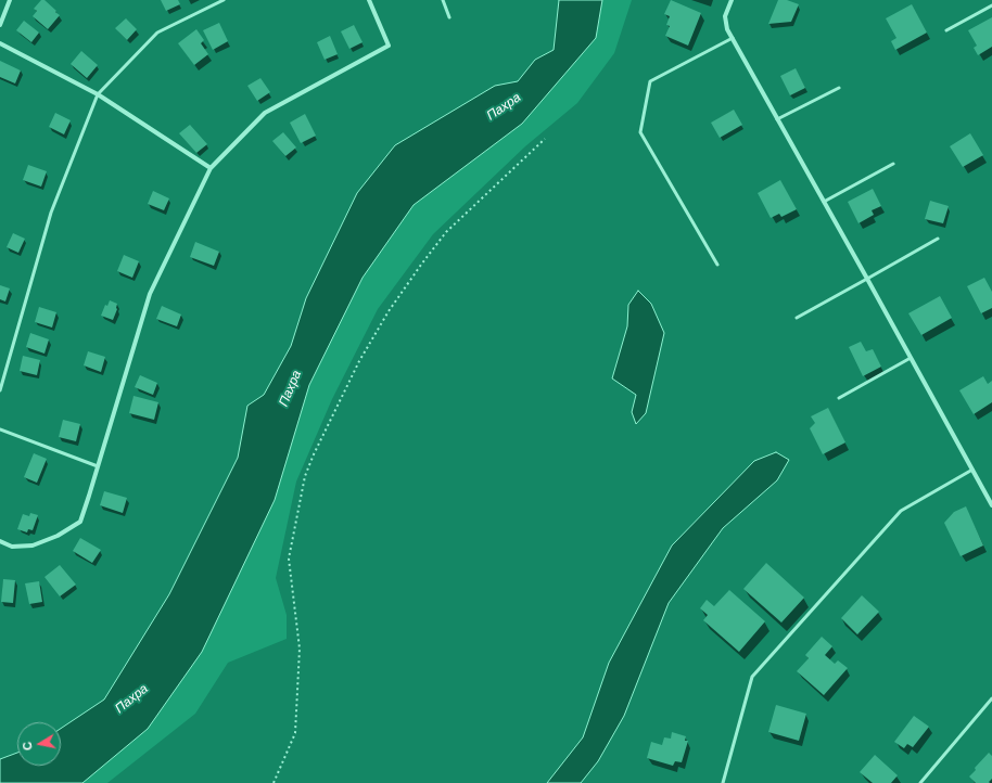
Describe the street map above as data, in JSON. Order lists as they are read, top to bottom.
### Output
{
  "water": ["Пахра"],
  "north": "left"
}
